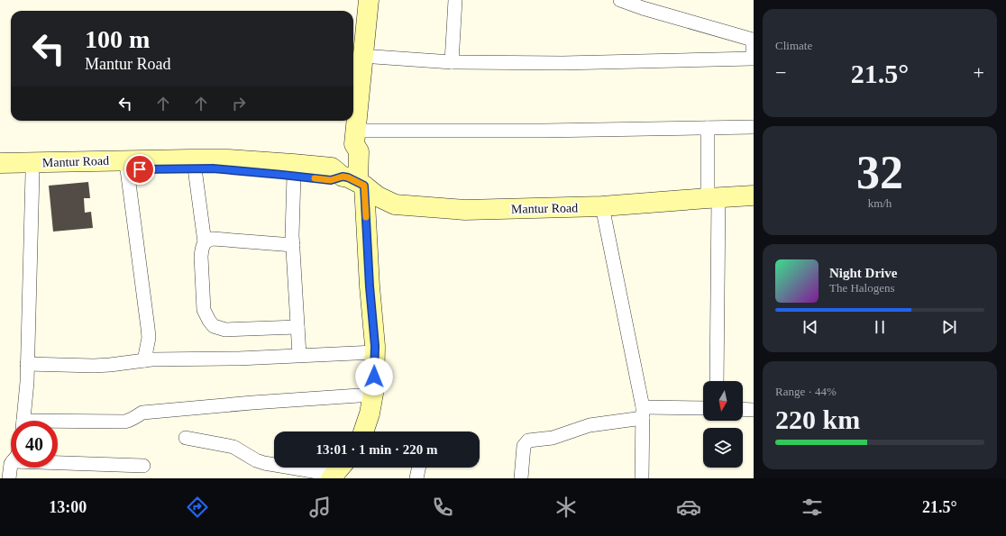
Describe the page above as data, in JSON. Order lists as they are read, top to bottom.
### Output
{
  "streets": {
    "main road": ["Mantur Road"]
  },
  "north": "bottom",
  "page": {
    "tile": [
      "Climate",
      ["32", "km/h"],
      ["Range · 44%", "220 km"]
    ],
    "turn": ["100 m", "Mantur Road"],
    "heat": ["−", "21.5°", "+"],
    "song": ["Night Drive", "The Halogens"],
    "limit": "40",
    "trip": "13:01 · 1 min · 220 m",
    "tabs": ["13:00", "21.5°"]
  }
}
